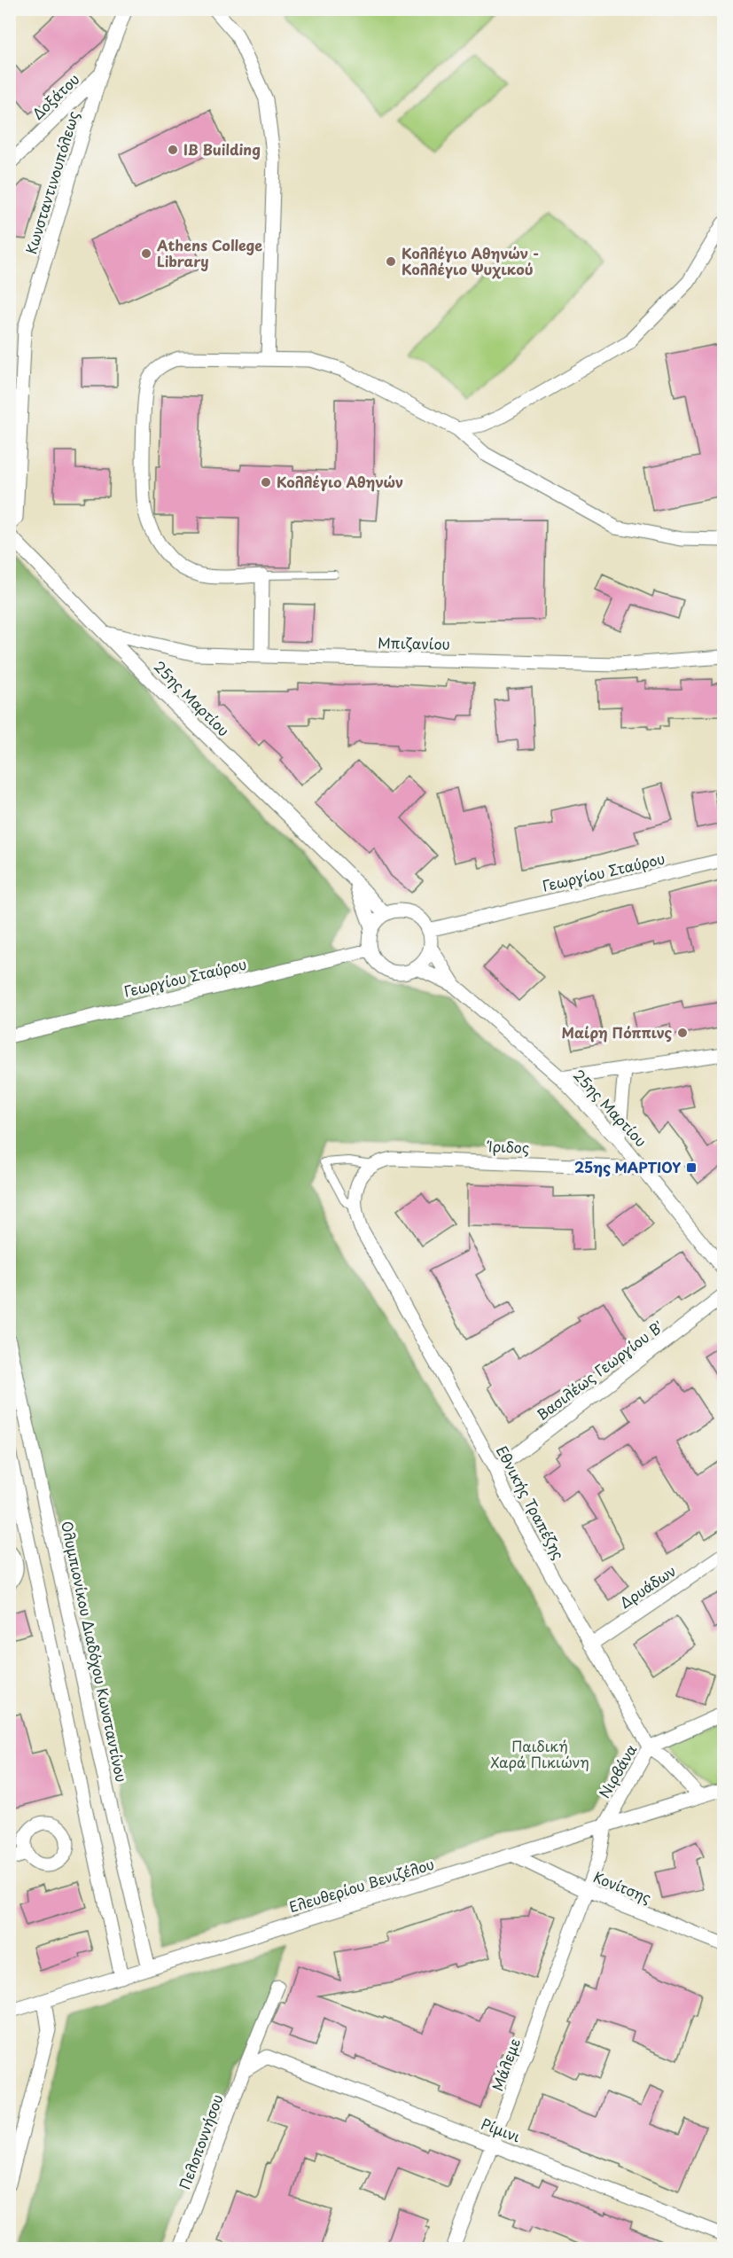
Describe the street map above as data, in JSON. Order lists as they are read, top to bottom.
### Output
{
  "streets": {
    "street": [
      "Δοξάτου",
      "Κωνσταντινουπόλεως",
      "Μπιζανίου",
      "25ης Μαρτίου",
      "Γεωργίου Σταύρου",
      "Ίριδος",
      "Βασιλέως Γεωργίου Β'",
      "Εθνικής Τραπέζης",
      "Δρυάδων",
      "Ολυμπιονίκου Διαδόχου Κωνσταντίνου",
      "Νιρβάνα",
      "Ελευθερίου Βενιζέλου",
      "Κονίτσης",
      "Μάλεμε",
      "Ρίμινι",
      "Πελοποννήσου"
    ]
  },
  "crossings": [
    ["Δοξάτου", "Κωνσταντινουπόλεως"],
    ["Μπιζανίου", "25ης Μαρτίου"],
    ["25ης Μαρτίου", "Γεωργίου Σταύρου"],
    ["25ης Μαρτίου", "Ίριδος"],
    ["Ίριδος", "Εθνικής Τραπέζης"],
    ["Βασιλέως Γεωργίου Β'", "Εθνικής Τραπέζης"],
    ["Εθνικής Τραπέζης", "Δρυάδων"],
    ["Εθνικής Τραπέζης", "Νιρβάνα"],
    ["Εθνικής Τραπέζης", "Ελευθερίου Βενιζέλου"],
    ["Ολυμπιονίκου Διαδόχου Κωνσταντίνου", "Ελευθερίου Βενιζέλου"],
    ["Νιρβάνα", "Ελευθερίου Βενιζέλου"],
    ["Νιρβάνα", "Κονίτσης"],
    ["Νιρβάνα", "Μάλεμε"],
    ["Ελευθερίου Βενιζέλου", "Κονίτσης"],
    ["Κονίτσης", "Μάλεμε"],
    ["Μάλεμε", "Ρίμινι"],
    ["Ρίμινι", "Πελοποννήσου"]
  ],
  "parks": ["Παιδική Χαρά Πικιώνη"],
  "places": {
    "other": [
      "IB Building",
      "Athens College Library",
      "Κολλέγιο Αθηνών - Κολλέγιο Ψυχικού",
      "Κολλέγιο Αθηνών",
      "Μαίρη Πόππινς"
    ],
    "transit": ["25ης ΜΑΡΤΙΟΥ"]
  }
}
